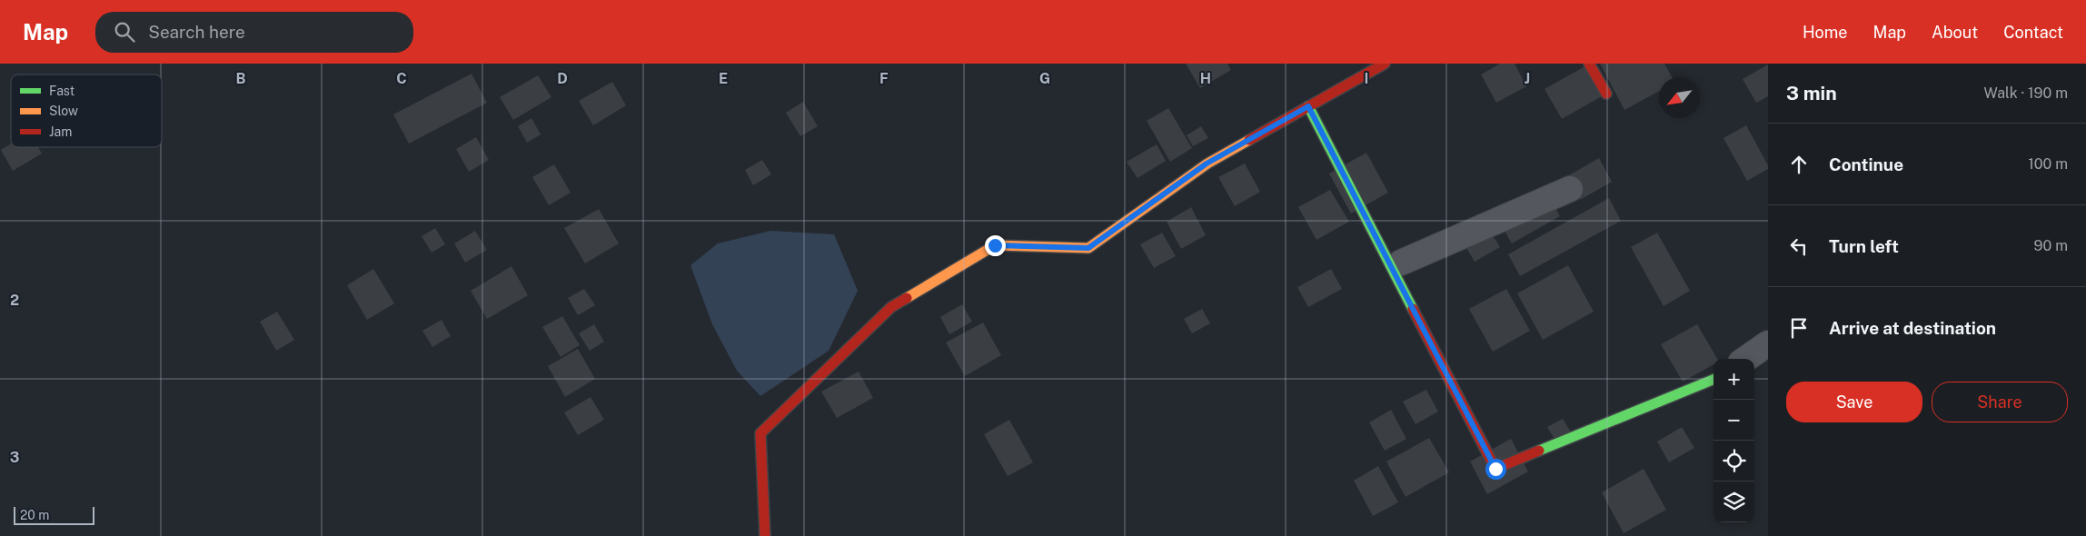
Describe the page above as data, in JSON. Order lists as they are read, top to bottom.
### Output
{
  "legend": ["Fast", "Slow", "Jam"],
  "scale_bar": "20 m",
  "north": "bottom left",
  "page": {
    "header": "Map",
    "search": "Search here",
    "nav": [
      "Home",
      "Map",
      "About",
      "Contact"
    ],
    "heading": ["3 min", "Walk · 190 m"],
    "list": [
      ["Continue", "100 m"],
      ["Turn left", "90 m"],
      "Arrive at destination"
    ],
    "map_buttons": ["+", "−"],
    "buttons": ["Save", "Share"],
    "scale": "20 m"
  },
  "grid": {
    "columns": [
      "B",
      "C",
      "D",
      "E",
      "F",
      "G",
      "H",
      "I",
      "J"
    ],
    "rows": ["2", "3"]
  }
}
